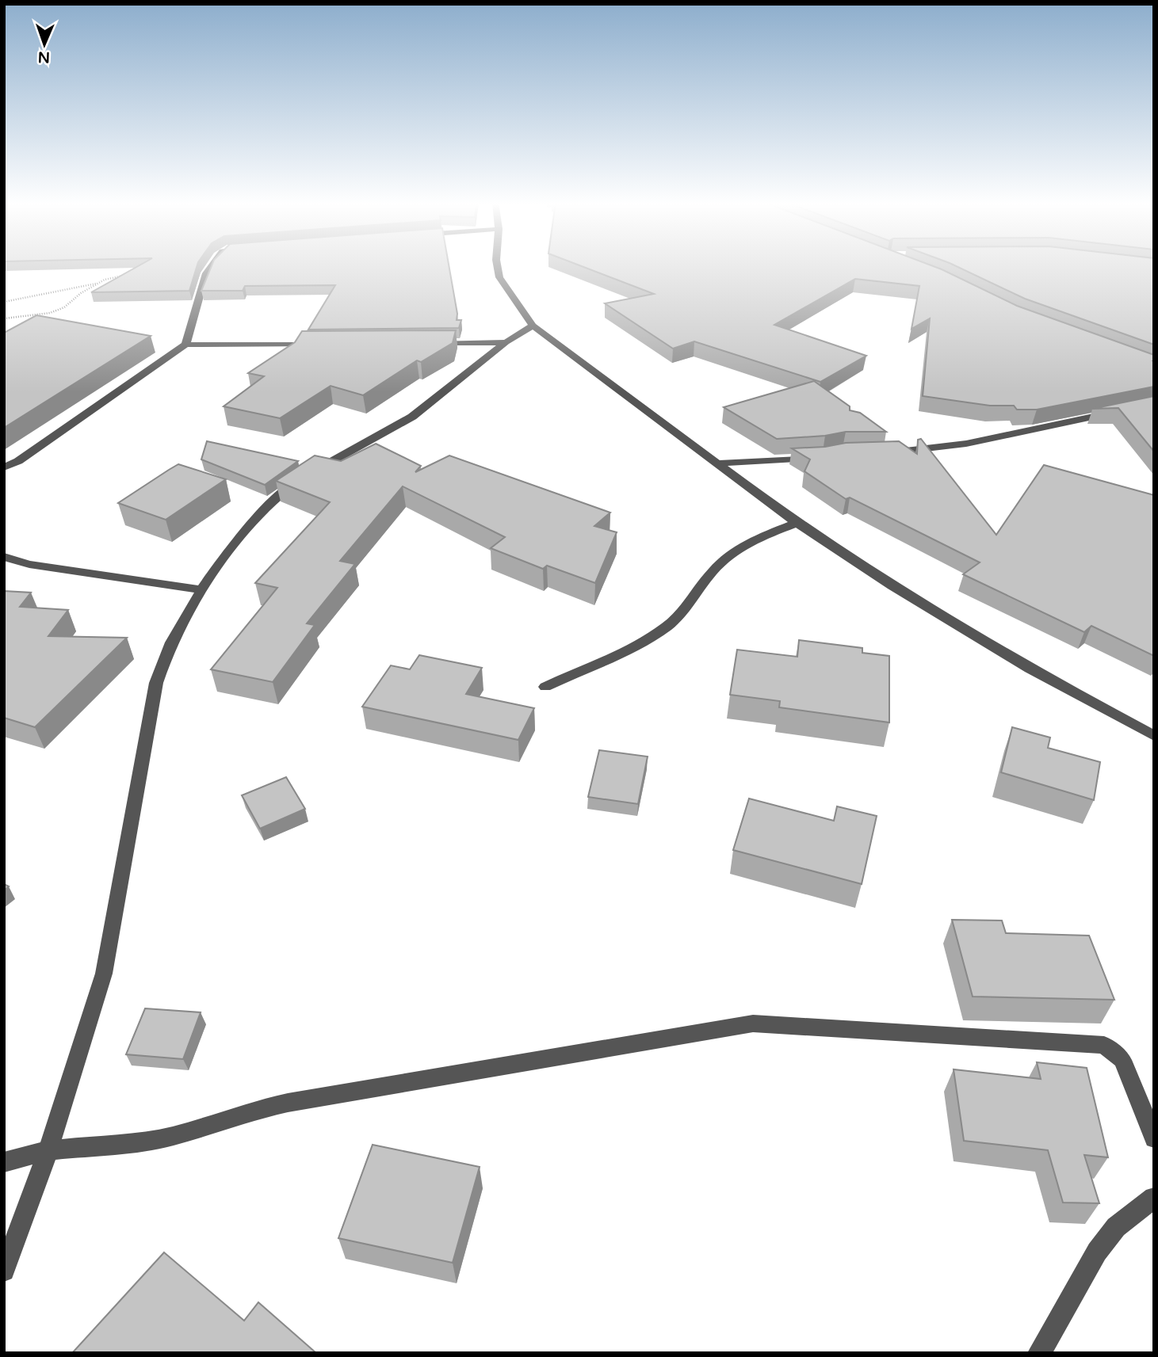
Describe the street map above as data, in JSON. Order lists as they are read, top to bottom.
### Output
{
  "north": "bottom"
}
